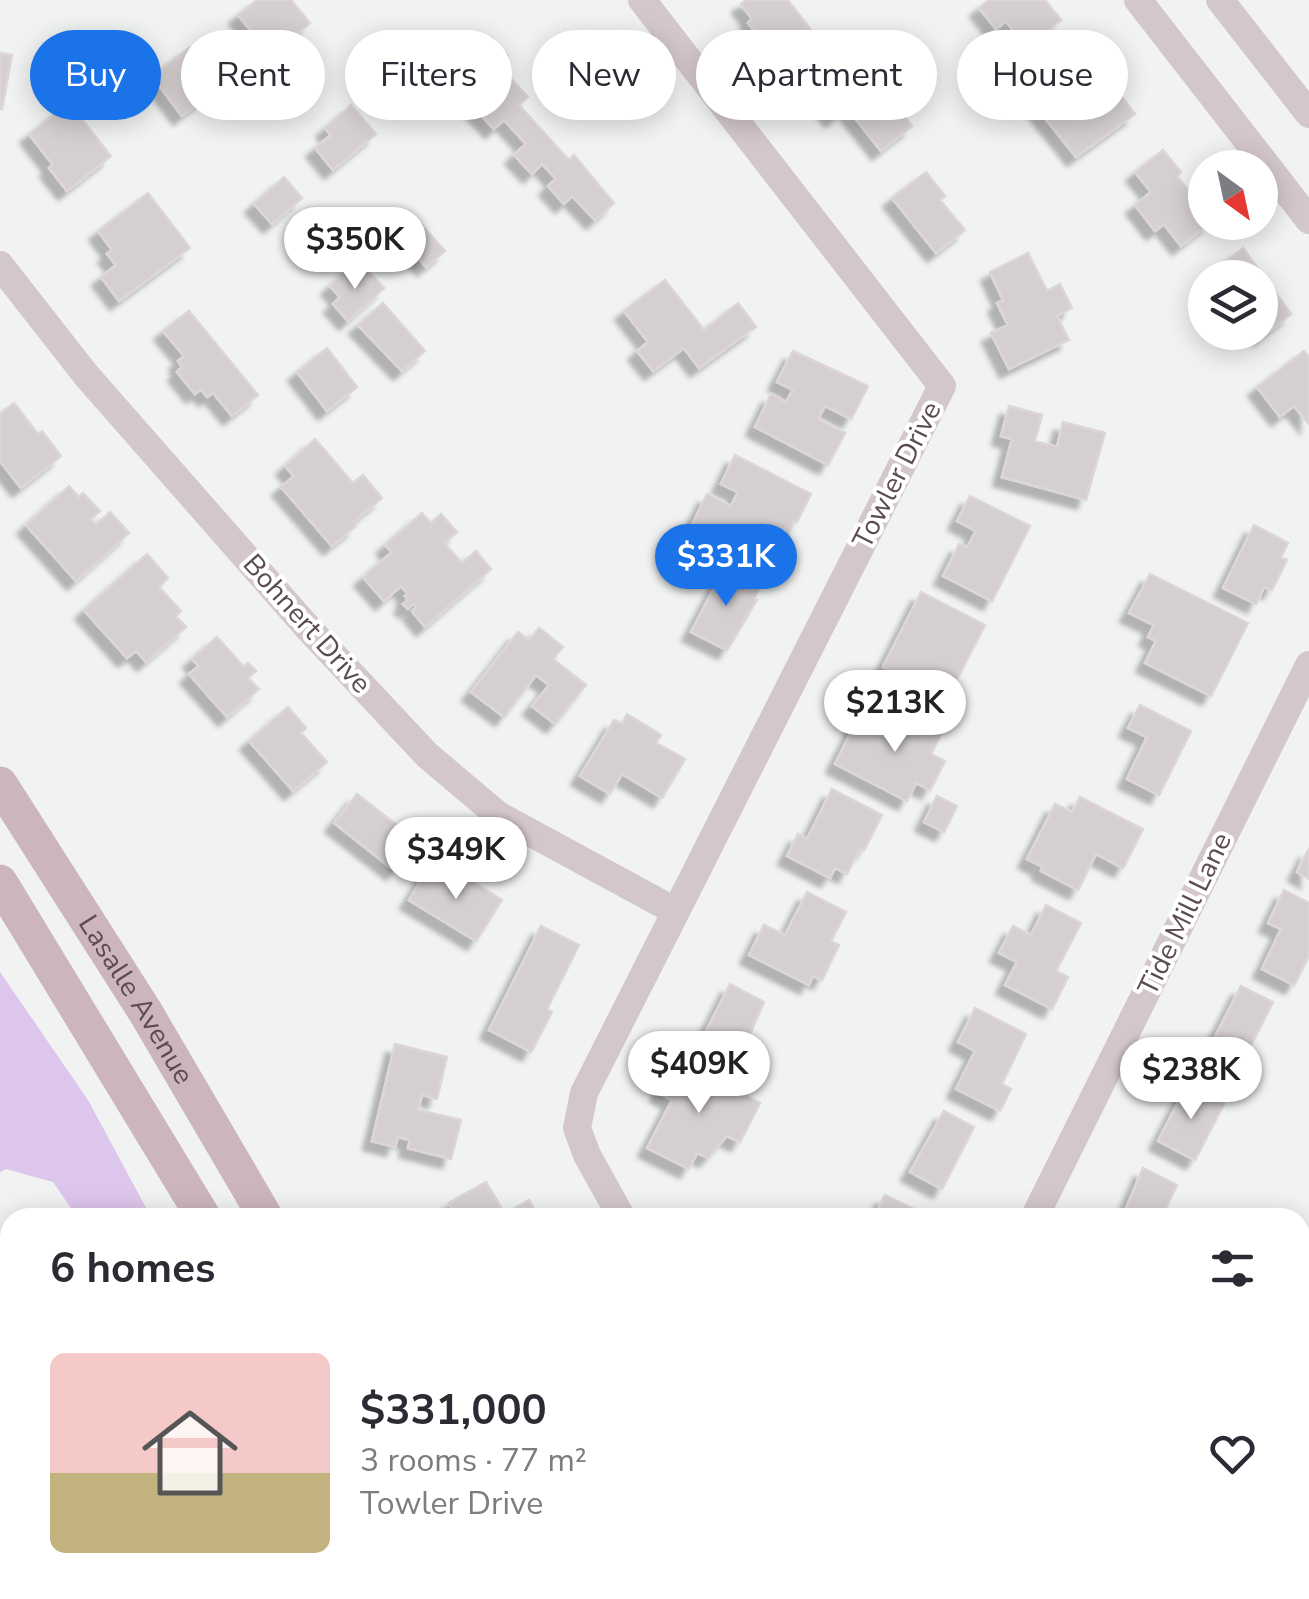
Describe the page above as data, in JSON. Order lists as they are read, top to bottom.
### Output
{
  "streets": {
    "main road": ["Lasalle Avenue"],
    "street": ["Towler Drive", "Bohnert Drive", "Tide Mill Lane"]
  },
  "crossings": [
    ["Towler Drive", "Bohnert Drive"]
  ],
  "north": "bottom right",
  "page": {
    "chip": [
      "Buy",
      "Rent",
      "Filters",
      "New",
      "Apartment",
      "House"
    ],
    "price": [
      "$350K",
      "$331K",
      "$213K",
      "$349K",
      "$409K",
      "$238K"
    ],
    "heading": "6 homes",
    "list": [
      {
        "name": "$331,000",
        "note": "3 rooms · 77 m² · Towler Drive"
      }
    ]
  }
}
